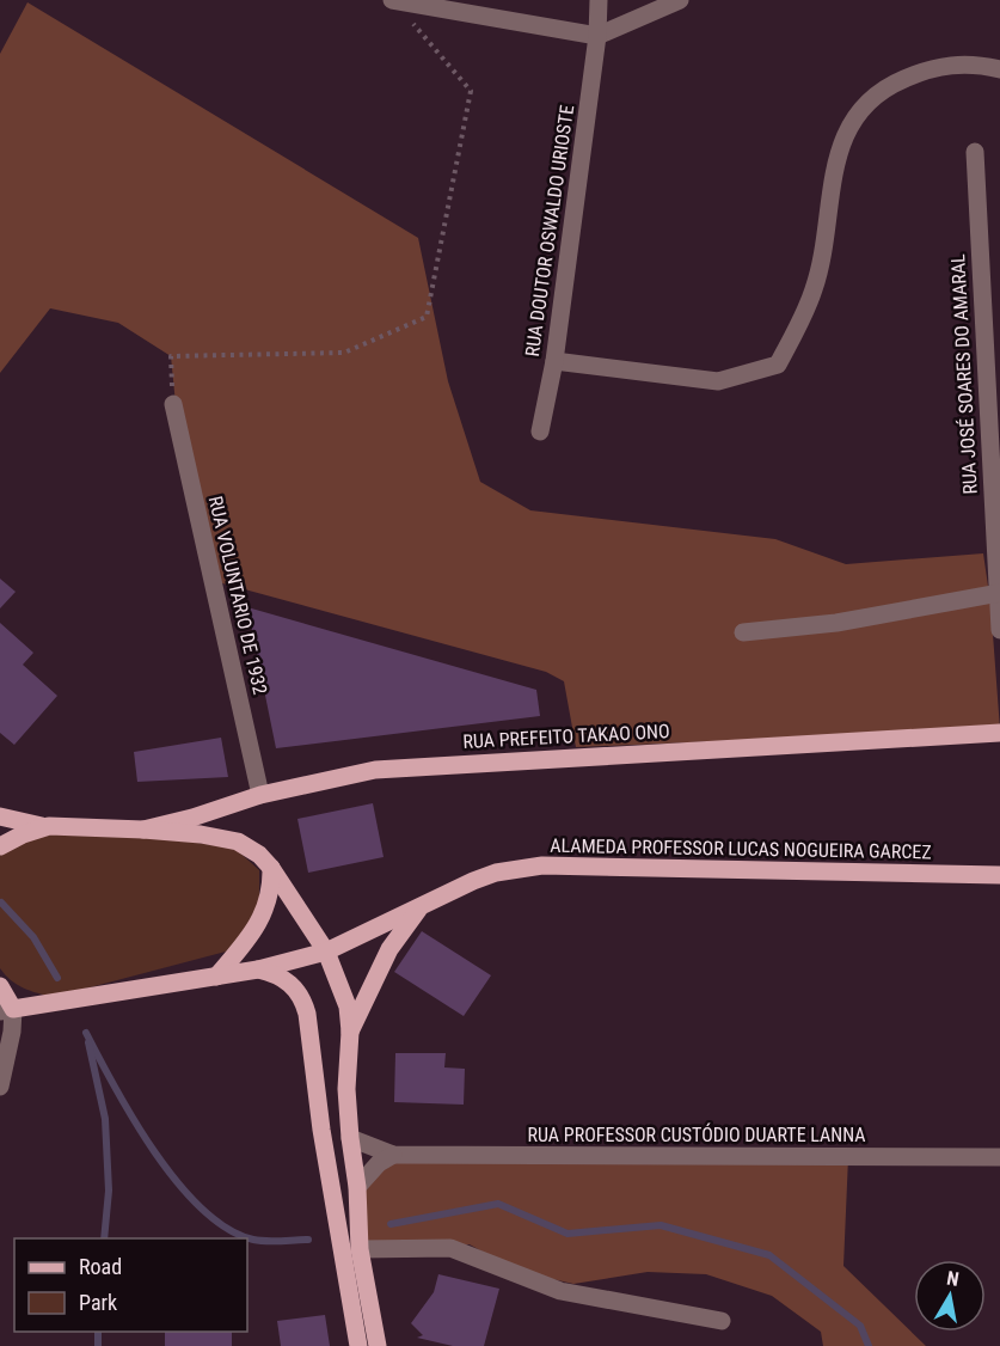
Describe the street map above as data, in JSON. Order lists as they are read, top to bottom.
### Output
{
  "streets": {
    "main road": ["RUA PREFEITO TAKAO ONO", "ALAMEDA PROFESSOR LUCAS NOGUEIRA GARCEZ"],
    "street": [
      "RUA DOUTOR OSWALDO URIOSTE",
      "RUA JOSÉ SOARES DO AMARAL",
      "RUA VOLUNTARIO DE 1932",
      "RUA PROFESSOR CUSTÓDIO DUARTE LANNA"
    ]
  },
  "crossings": [
    ["RUA VOLUNTARIO DE 1932", "RUA PREFEITO TAKAO ONO"]
  ],
  "legend": ["Road", "Park"],
  "north": "top"
}
